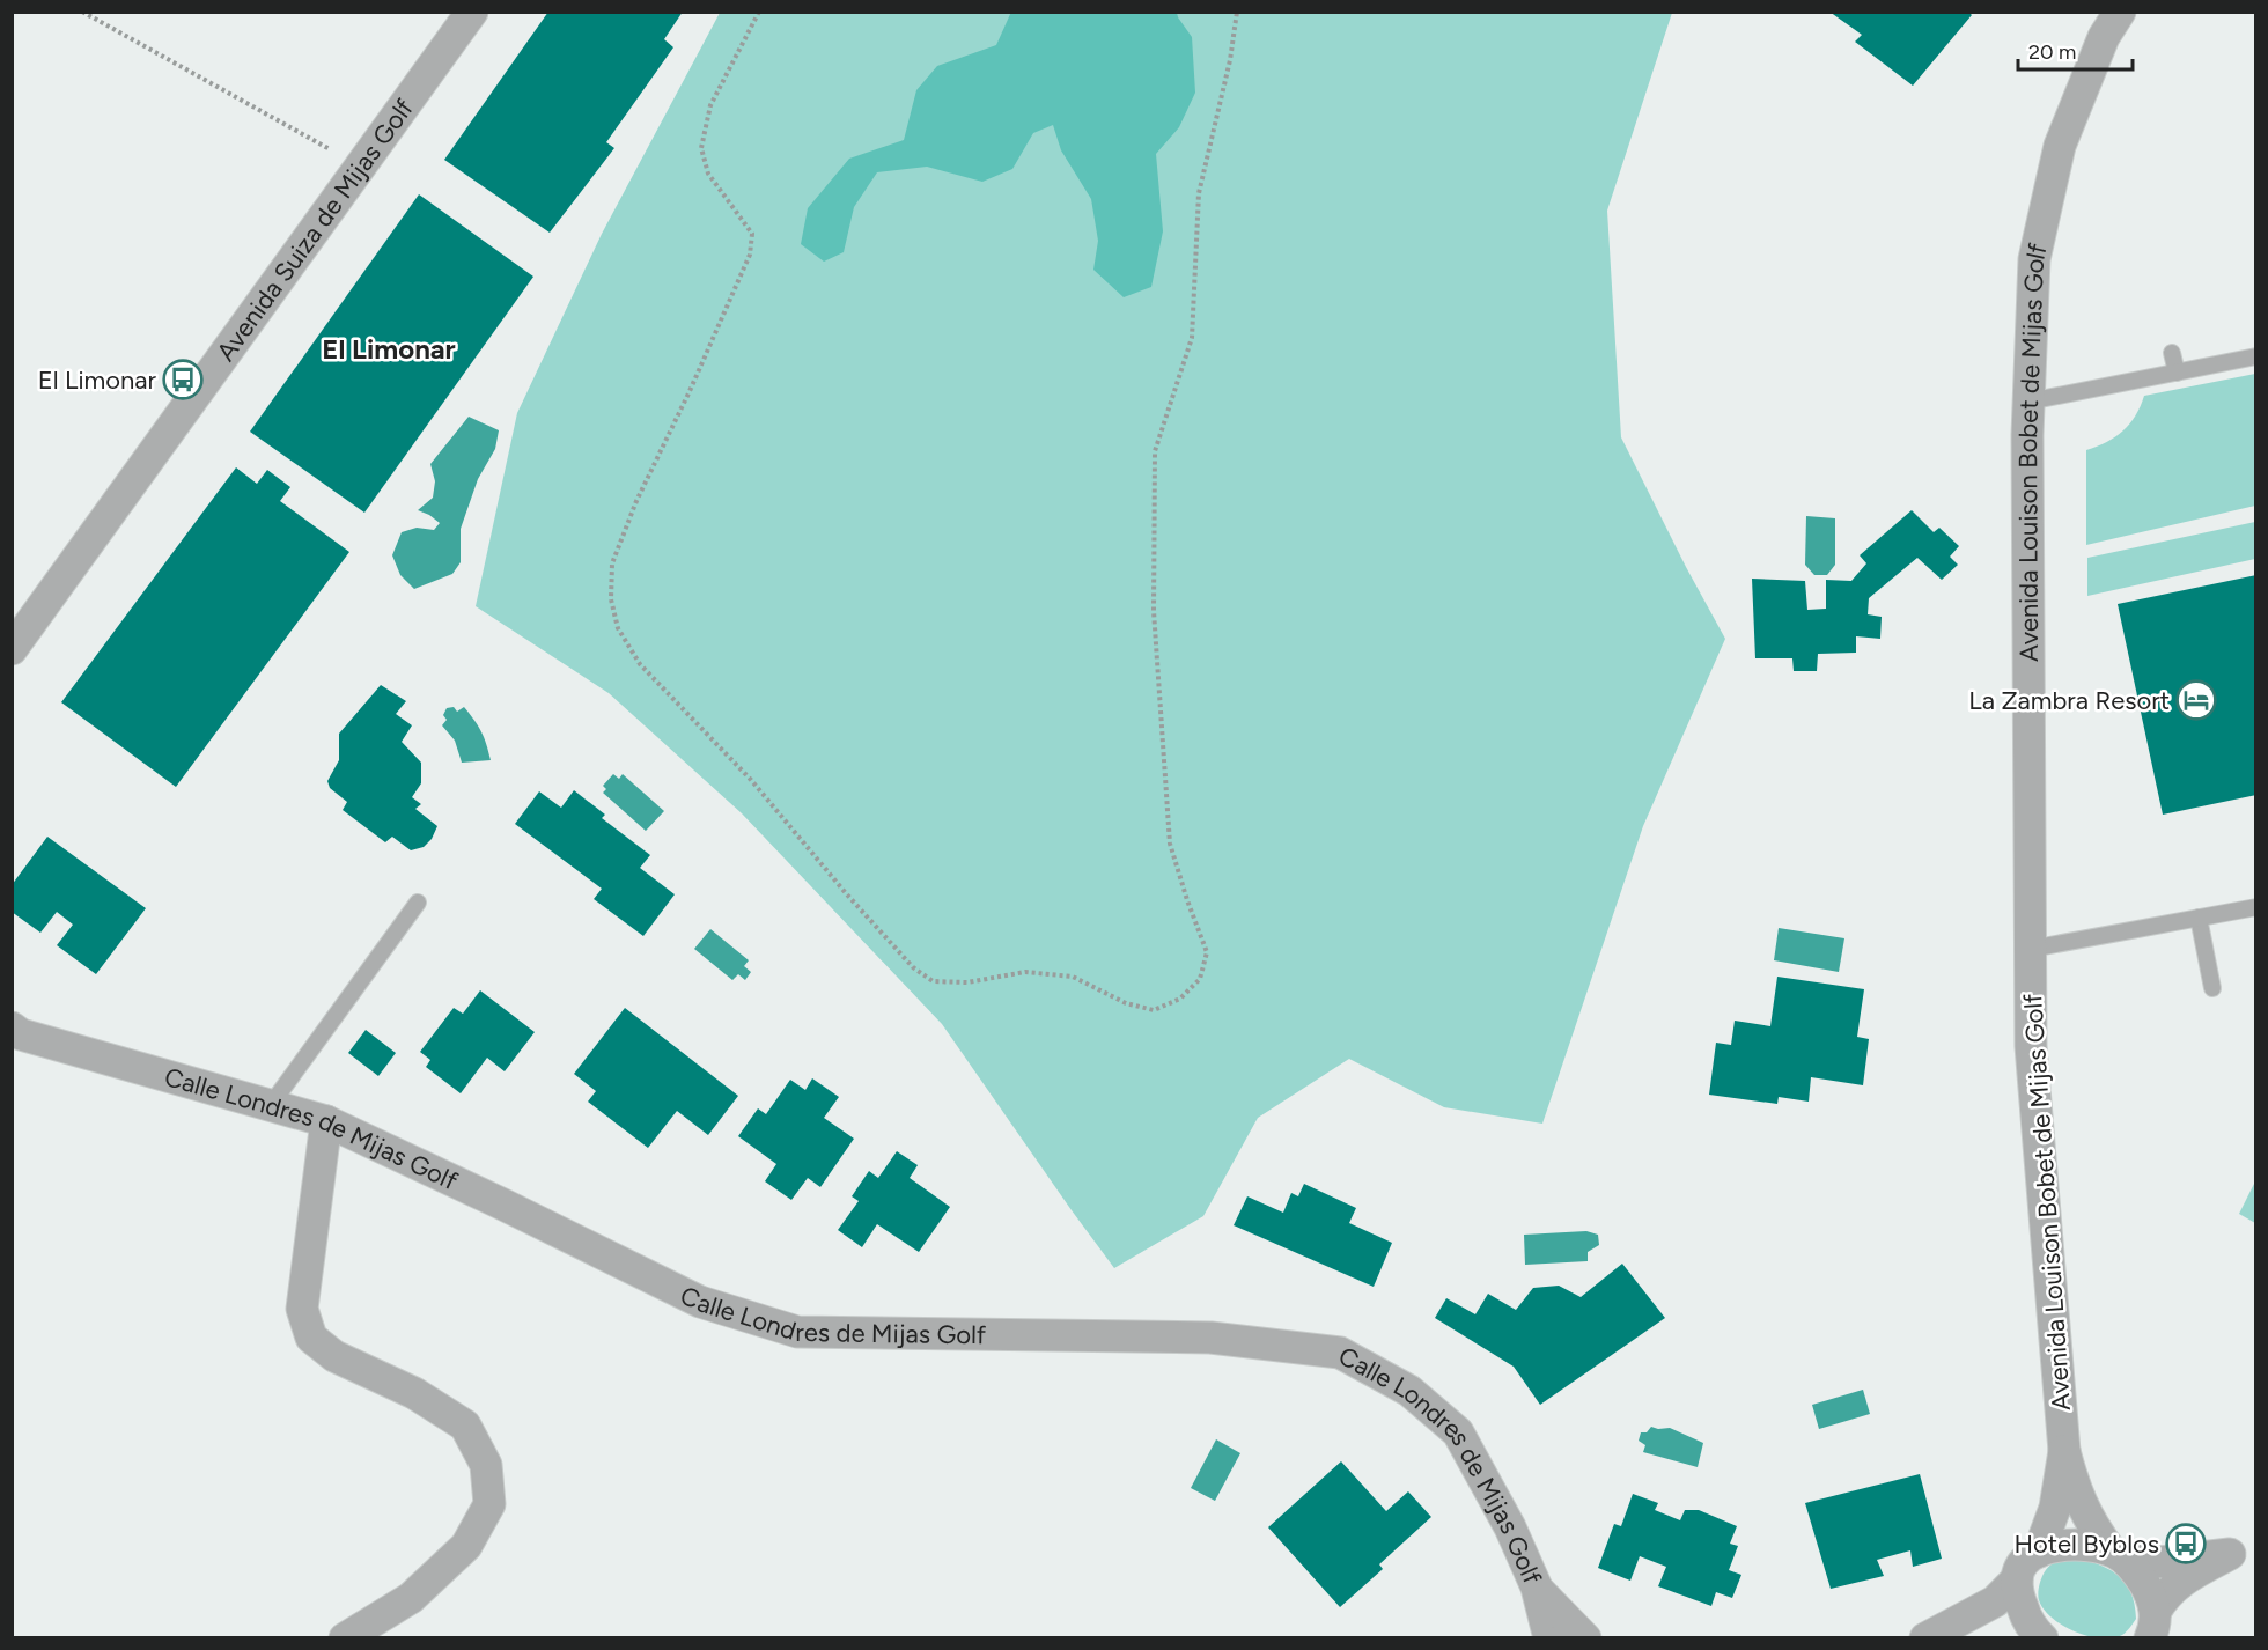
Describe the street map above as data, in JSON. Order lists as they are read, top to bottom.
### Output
{
  "streets": {
    "street": ["Avenida Suiza de Mijas Golf", "Avenida Louison Bobet de Mijas Golf", "Calle Londres de Mijas Golf"]
  },
  "districts": ["El Limonar"],
  "places": {
    "bus stop": ["El Limonar", "Hotel Byblos"],
    "hotel": ["La Zambra Resort"]
  },
  "scale_bar": "20 m"
}
